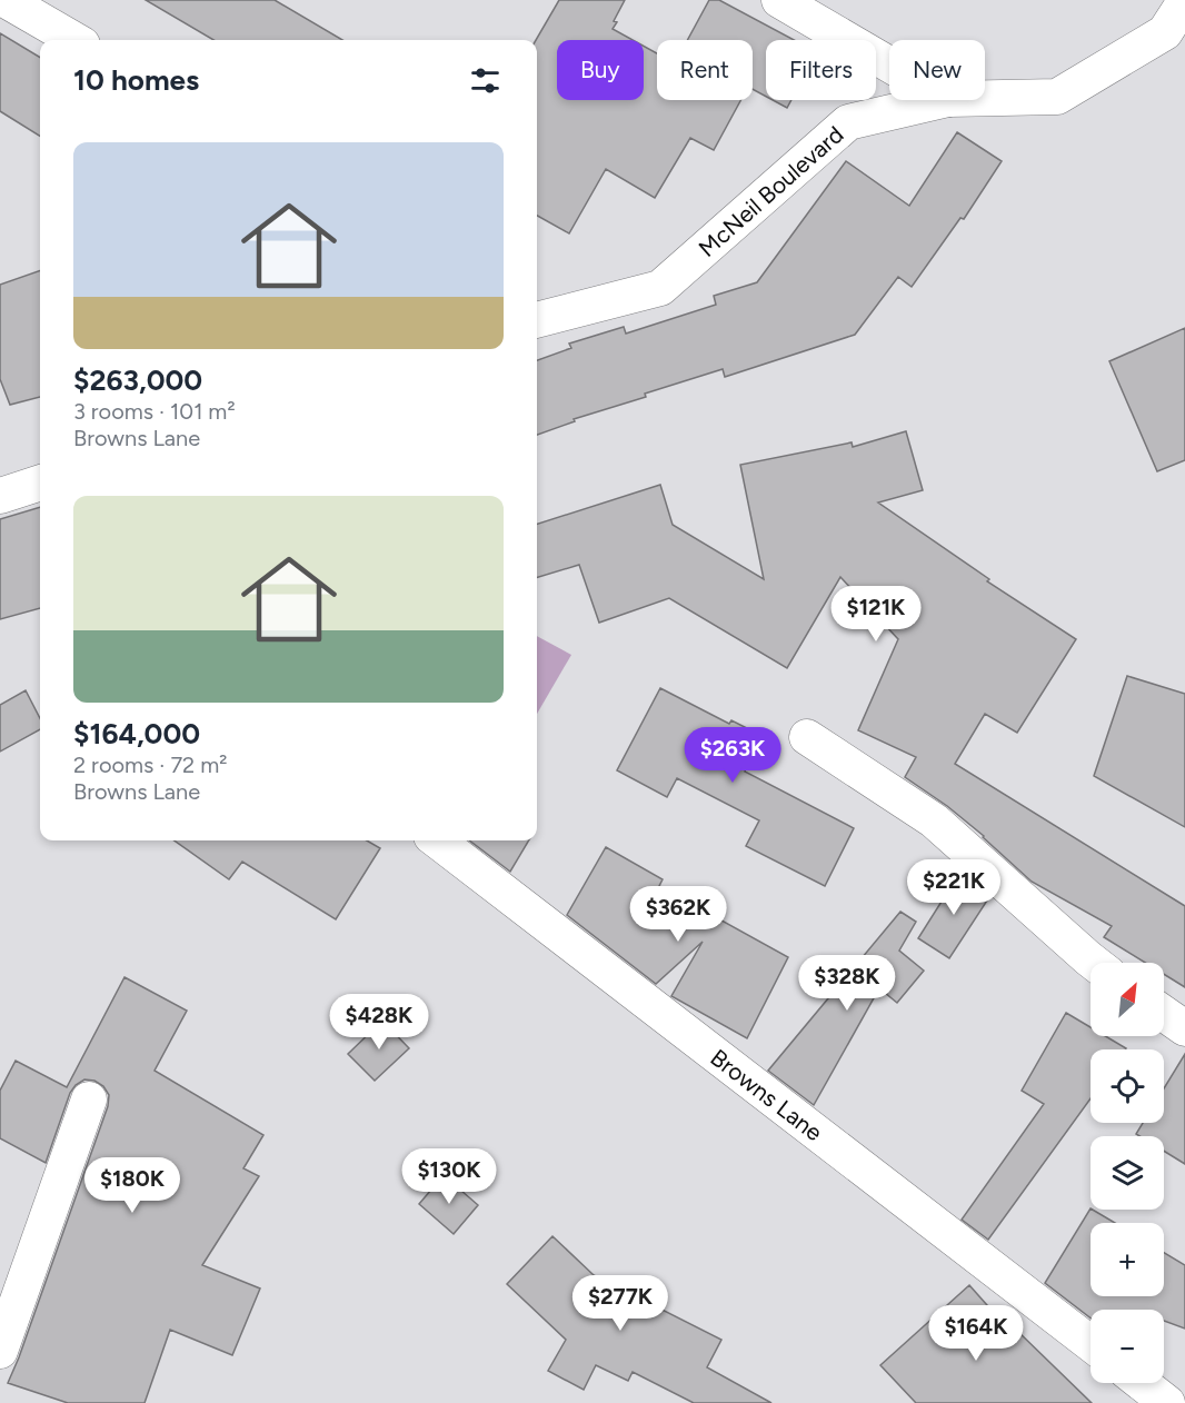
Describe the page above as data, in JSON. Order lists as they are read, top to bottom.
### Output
{
  "streets": {
    "street": ["McNeil Boulevard", "Browns Lane"]
  },
  "north": "top right",
  "page": {
    "chip": [
      "Buy",
      "Rent",
      "Filters",
      "New"
    ],
    "heading": "10 homes",
    "list": [
      {
        "name": "$263,000",
        "note": "3 rooms · 101 m² · Browns Lane"
      },
      {
        "name": "$164,000",
        "note": "2 rooms · 72 m² · Browns Lane"
      }
    ],
    "price": [
      "$121K",
      "$263K",
      "$221K",
      "$362K",
      "$328K",
      "$428K",
      "$130K",
      "$180K",
      "$277K",
      "$164K"
    ],
    "map_buttons": ["+", "−"]
  }
}
